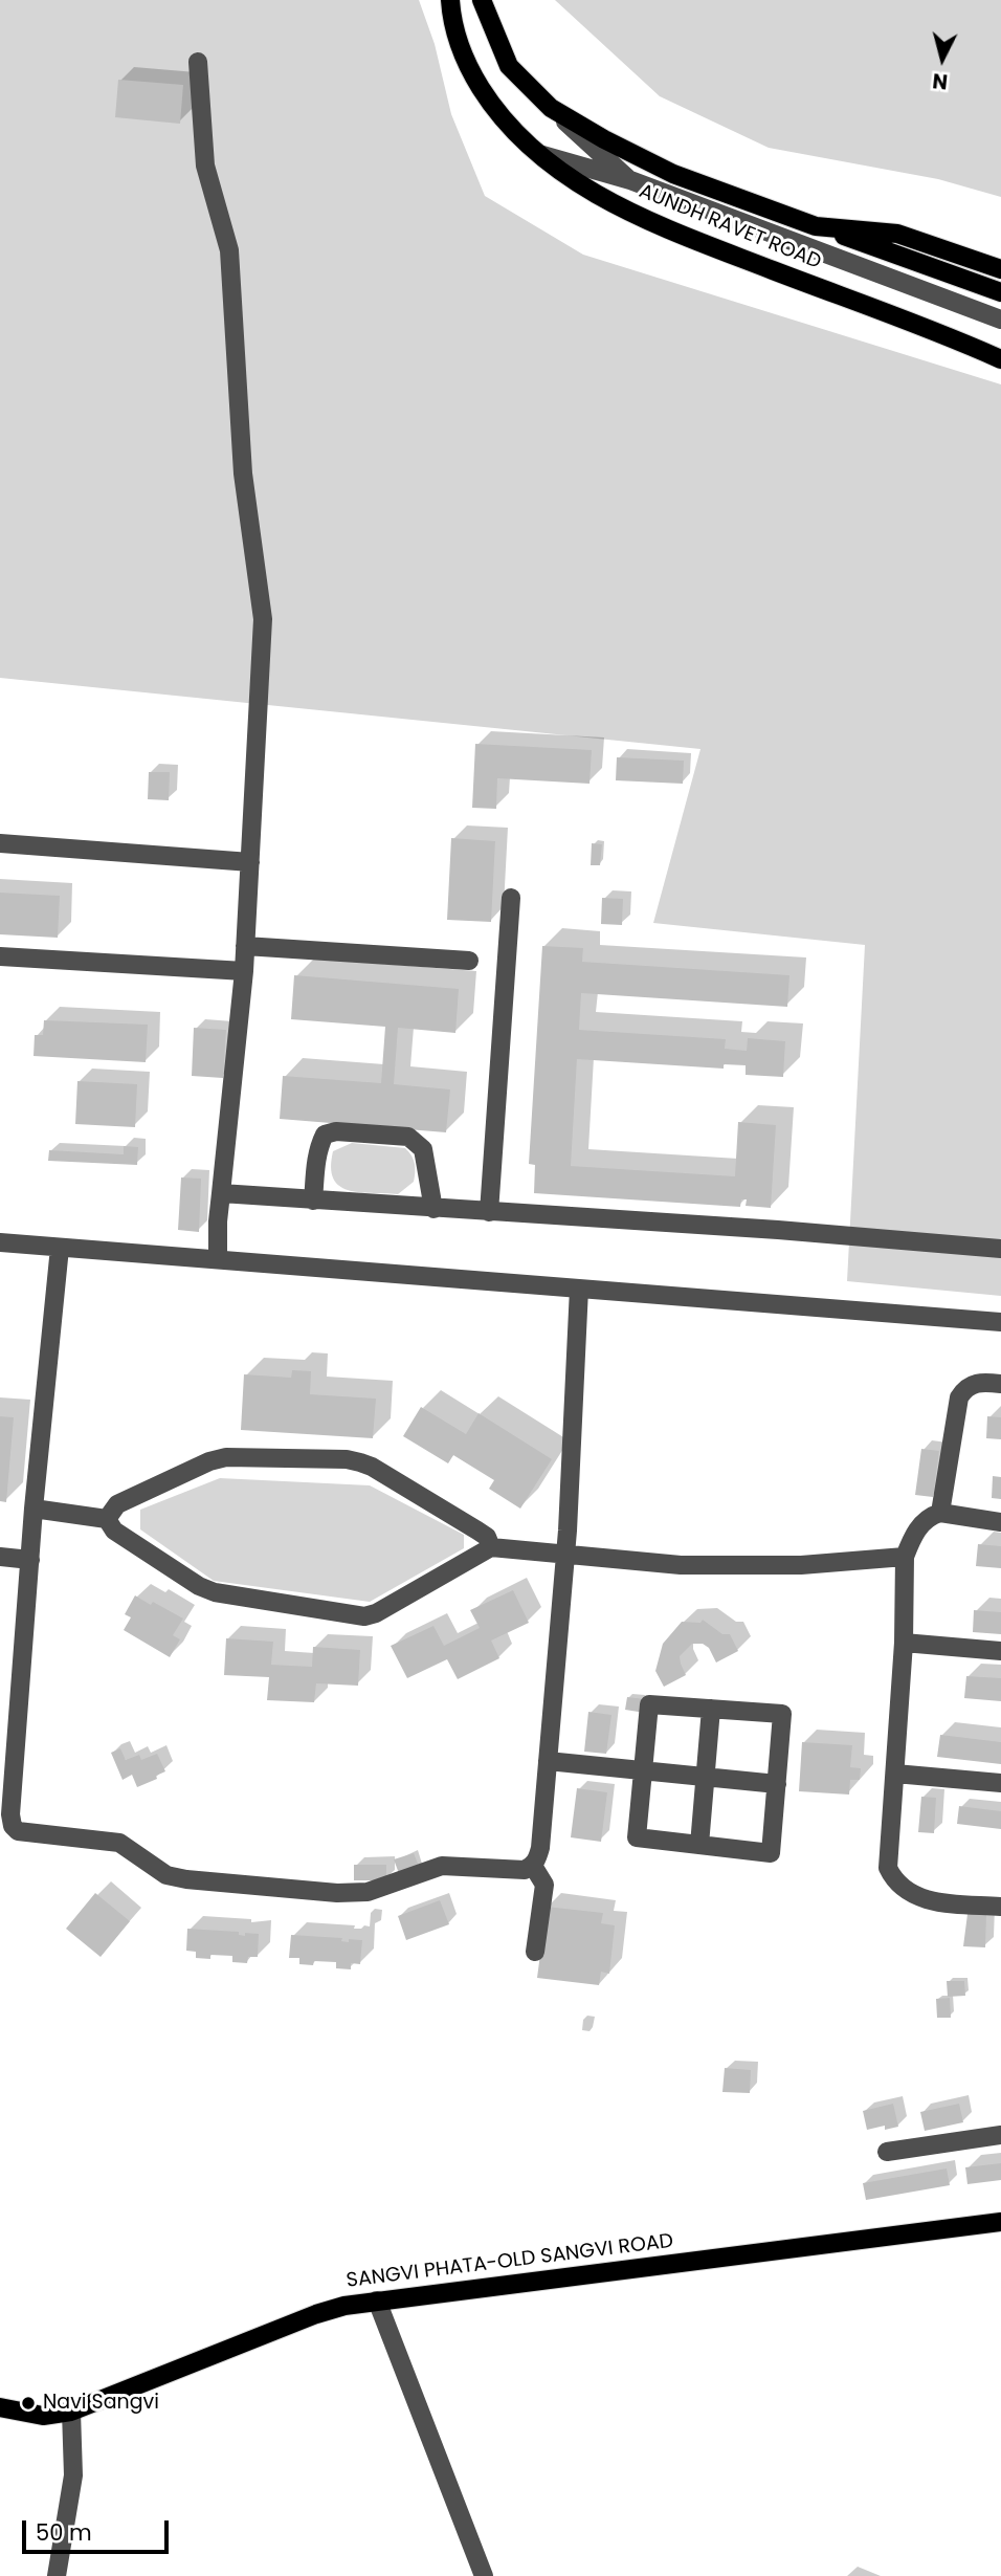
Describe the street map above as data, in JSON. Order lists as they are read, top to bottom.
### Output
{
  "streets": {
    "main road": ["AUNDH RAVET ROAD", "SANGVI PHATA-OLD SANGVI ROAD"]
  },
  "places": ["Navi Sangvi"],
  "scale_bar": "50 m",
  "north": "bottom"
}
